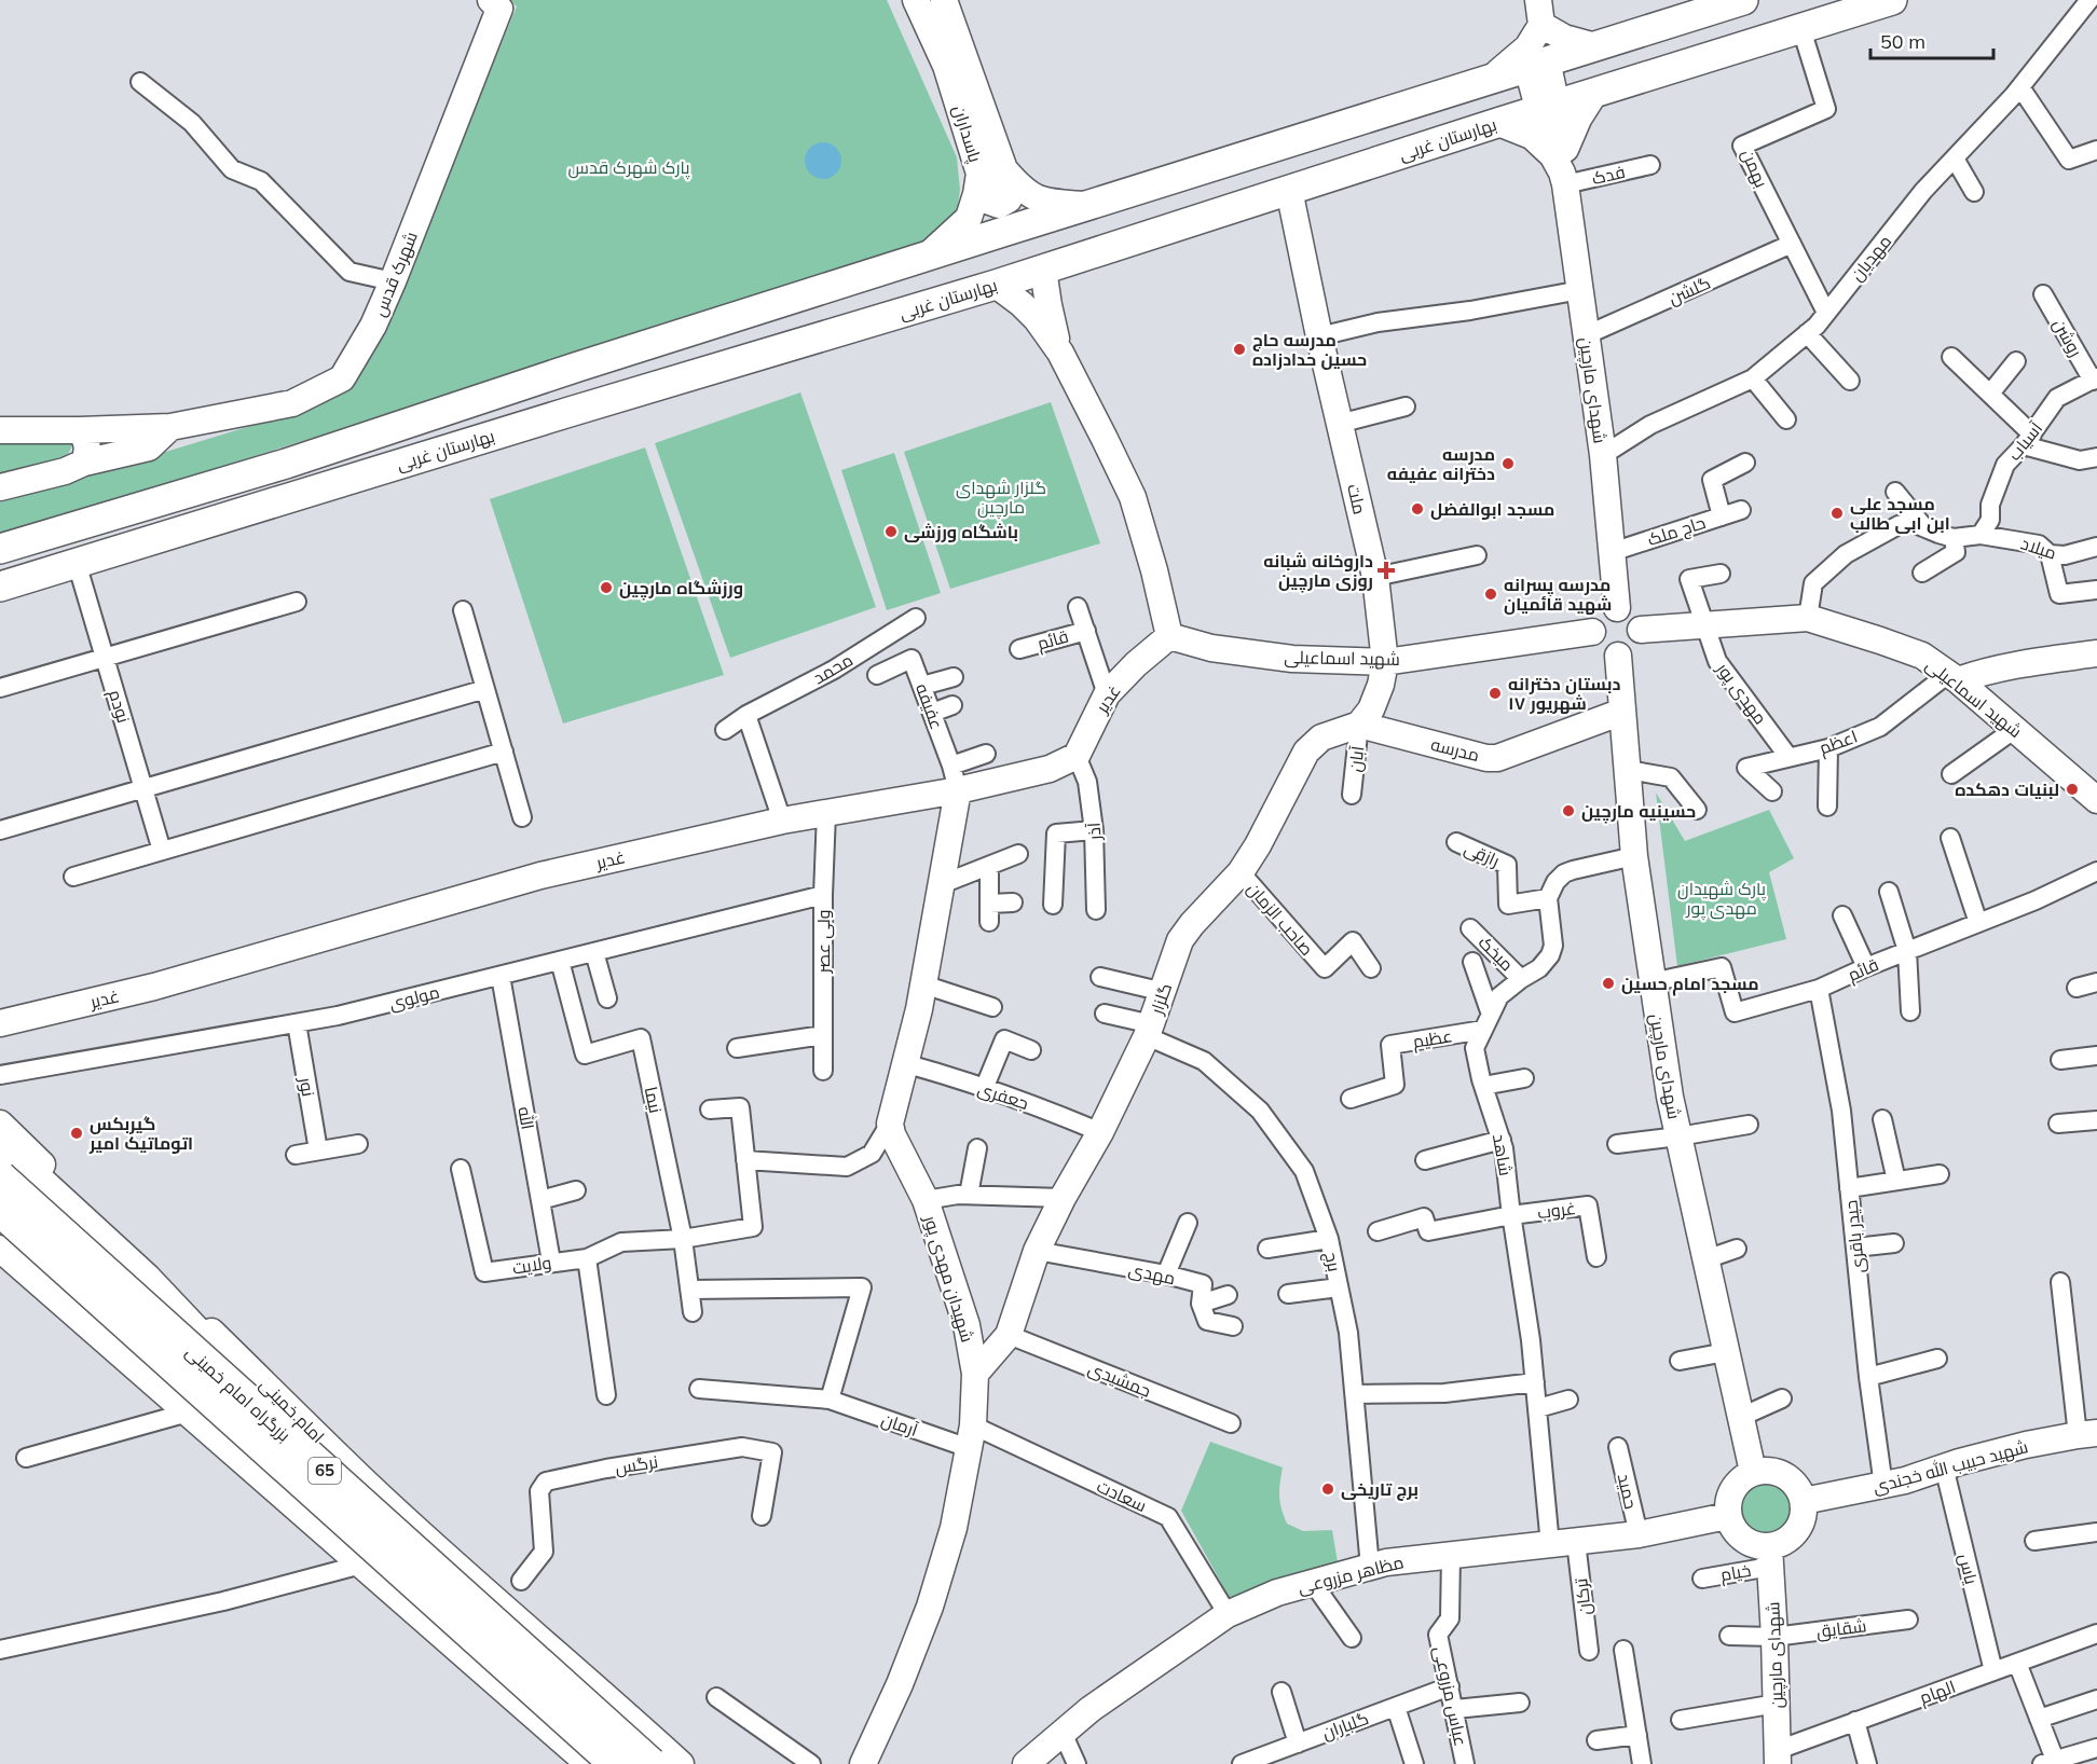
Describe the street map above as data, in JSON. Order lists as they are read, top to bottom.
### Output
{
  "streets": {
    "highway": ["بزرگراه امام خمینی", "65"],
    "main road": ["بهارستان غربی"],
    "street": [
      "پاسداران",
      "بهمن",
      "فدک",
      "مهدیان",
      "شهرک قدس",
      "گلشن",
      "روشن",
      "شهدای مارچین",
      "آسیاب",
      "ملت",
      "حاج ملک",
      "میلاد",
      "قائم",
      "شهید اسماعیلی",
      "محمد",
      "مهدی پور",
      "غدیر",
      "نودم",
      "عفیفه",
      "اعظم",
      "مدرسه",
      "آبان",
      "آذر",
      "رازقی",
      "صاحب الزمان",
      "ولی عصر",
      "میخک",
      "مولوی",
      "گلزار",
      "عظیم",
      "نور",
      "جعفری",
      "نیما",
      "الله",
      "شاهد",
      "غروب",
      "حیدر باقری",
      "برج",
      "ولایت",
      "مهدی",
      "شهیدان مهدی پور",
      "جمشیدی",
      "امام خمینی",
      "آرمان",
      "نرگس",
      "شهید حبیب الله خجندی",
      "حمید",
      "سعادت",
      "یاس",
      "خیام",
      "مظاهر مزروعی",
      "ترکان",
      "شقایق",
      "الهام",
      "عباس مزروعی",
      "گلباران"
    ]
  },
  "crossings": [
    ["پاسداران", "بهارستان غربی"],
    ["بهارستان غربی", "بهمن"],
    ["بهارستان غربی", "شهدای مارچین"],
    ["بهارستان غربی", "ملت"],
    ["بهارستان غربی", "نودم"],
    ["بهمن", "مهدیان"],
    ["بهمن", "گلشن"],
    ["فدک", "شهدای مارچین"],
    ["مهدیان", "شهدای مارچین"],
    ["گلشن", "شهدای مارچین"],
    ["روشن", "آسیاب"],
    ["شهدای مارچین", "حاج ملک"],
    ["شهدای مارچین", "قائم"],
    ["شهدای مارچین", "شهید اسماعیلی"],
    ["شهدای مارچین", "مدرسه"],
    ["شهدای مارچین", "شهید حبیب الله خجندی"],
    ["شهدای مارچین", "خیام"],
    ["شهدای مارچین", "مظاهر مزروعی"],
    ["شهدای مارچین", "شقایق"],
    ["شهدای مارچین", "الهام"],
    ["آسیاب", "میلاد"],
    ["ملت", "شهید اسماعیلی"],
    ["قائم", "غدیر"],
    ["قائم", "حیدر باقری"],
    ["شهید اسماعیلی", "مهدی پور"],
    ["شهید اسماعیلی", "غدیر"],
    ["شهید اسماعیلی", "اعظم"],
    ["مهدی پور", "اعظم"],
    ["غدیر", "عفیفه"],
    ["غدیر", "آذر"],
    ["غدیر", "ولی عصر"],
    ["مدرسه", "آبان"],
    ["مدرسه", "گلزار"],
    ["آبان", "گلزار"],
    ["رازقی", "شاهد"],
    ["صاحب الزمان", "گلزار"],
    ["ولی عصر", "مولوی"],
    ["میخک", "شاهد"],
    ["مولوی", "نور"],
    ["مولوی", "نیما"],
    ["مولوی", "الله"],
    ["گلزار", "جعفری"],
    ["گلزار", "برج"],
    ["گلزار", "مهدی"],
    ["گلزار", "شهیدان مهدی پور"],
    ["گلزار", "جمشیدی"],
    ["عظیم", "شاهد"],
    ["نیما", "ولایت"],
    ["الله", "ولایت"],
    ["شاهد", "غروب"],
    ["شاهد", "مظاهر مزروعی"],
    ["حیدر باقری", "شهید حبیب الله خجندی"],
    ["برج", "مظاهر مزروعی"],
    ["شهیدان مهدی پور", "آرمان"],
    ["شهیدان مهدی پور", "سعادت"],
    ["آرمان", "سعادت"],
    ["شهید حبیب الله خجندی", "یاس"],
    ["شهید حبیب الله خجندی", "خیام"],
    ["شهید حبیب الله خجندی", "مظاهر مزروعی"],
    ["حمید", "مظاهر مزروعی"],
    ["سعادت", "مظاهر مزروعی"],
    ["یاس", "الهام"],
    ["خیام", "مظاهر مزروعی"],
    ["مظاهر مزروعی", "ترکان"],
    ["مظاهر مزروعی", "عباس مزروعی"],
    ["عباس مزروعی", "گلباران"]
  ],
  "parks": ["پارک شهرک قدس", "گلزار شهدای مارچین", "پارک شهیدان مهدی پور"],
  "places": {
    "other": [
      "مدرسه حاج حسین حدادزاده",
      "مدرسه دخترانه عفیفه",
      "مسجد ابوالفضل",
      "مسجد علی ابن ابی طالب",
      "باشگاه ورزشی",
      "ورزشگاه مارچین",
      "مدرسه پسرانه شهید قائمیان",
      "دبستان دخترانه ۱۷ شهریور",
      "لبنیات دهکده",
      "حسینیه مارچین",
      "مسجد امام حسین",
      "گیربکس اتوماتیک امیر",
      "برج تاریخی"
    ],
    "health": ["داروخانه شبانه روزی مارچین"]
  },
  "scale_bar": "50 m"
}
